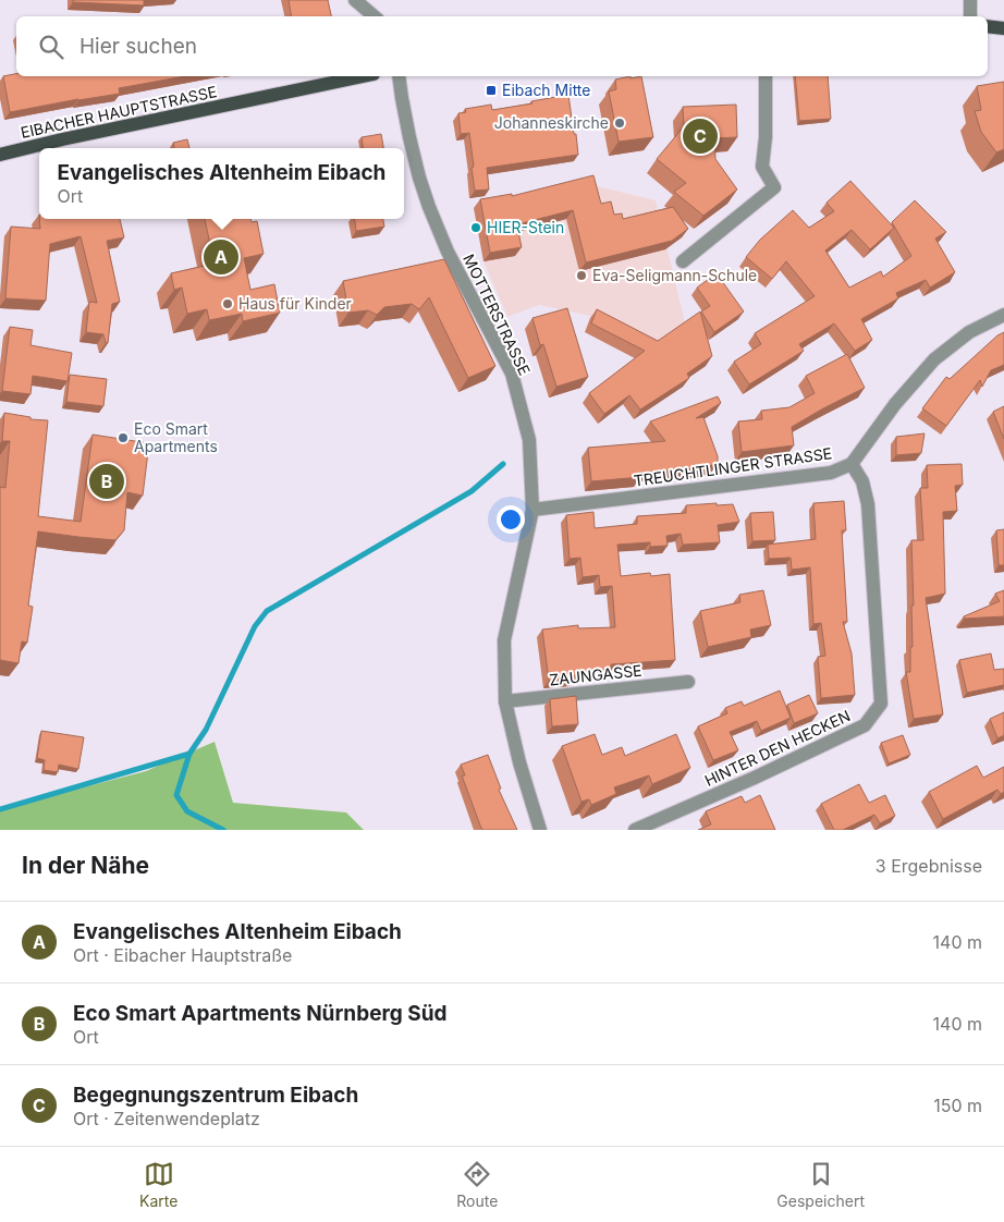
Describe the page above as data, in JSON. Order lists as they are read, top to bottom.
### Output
{
  "streets": {
    "main road": ["EIBACHER HAUPTSTRASSE"],
    "street": [
      "MOTTERSTRASSE",
      "TREUCHTLINGER STRASSE",
      "ZAUNGASSE",
      "HINTER DEN HECKEN"
    ]
  },
  "crossings": [
    ["MOTTERSTRASSE", "TREUCHTLINGER STRASSE"],
    ["MOTTERSTRASSE", "ZAUNGASSE"],
    ["TREUCHTLINGER STRASSE", "HINTER DEN HECKEN"]
  ],
  "places": {
    "transit": ["Eibach Mitte"],
    "other": [
      "Johanneskirche",
      "HIER-Stein",
      "Eva-Seligmann-Schule",
      "Haus für Kinder",
      "Eco Smart Apartments"
    ]
  },
  "page": {
    "search": "Hier suchen",
    "pins": ["C", "A", "B"],
    "popup": ["Evangelisches Altenheim Eibach", "Ort"],
    "heading": ["In der Nähe", "3 Ergebnisse"],
    "list": [
      {
        "mark": "A",
        "name": "Evangelisches Altenheim Eibach",
        "note": "Ort · Eibacher Hauptstraße",
        "value": "140 m"
      },
      {
        "mark": "B",
        "name": "Eco Smart Apartments Nürnberg Süd",
        "note": "Ort",
        "value": "140 m"
      },
      {
        "mark": "C",
        "name": "Begegnungszentrum Eibach",
        "note": "Ort · Zeitenwendeplatz",
        "value": "150 m"
      }
    ],
    "nav": ["Karte", "Route", "Gespeichert"]
  }
}
